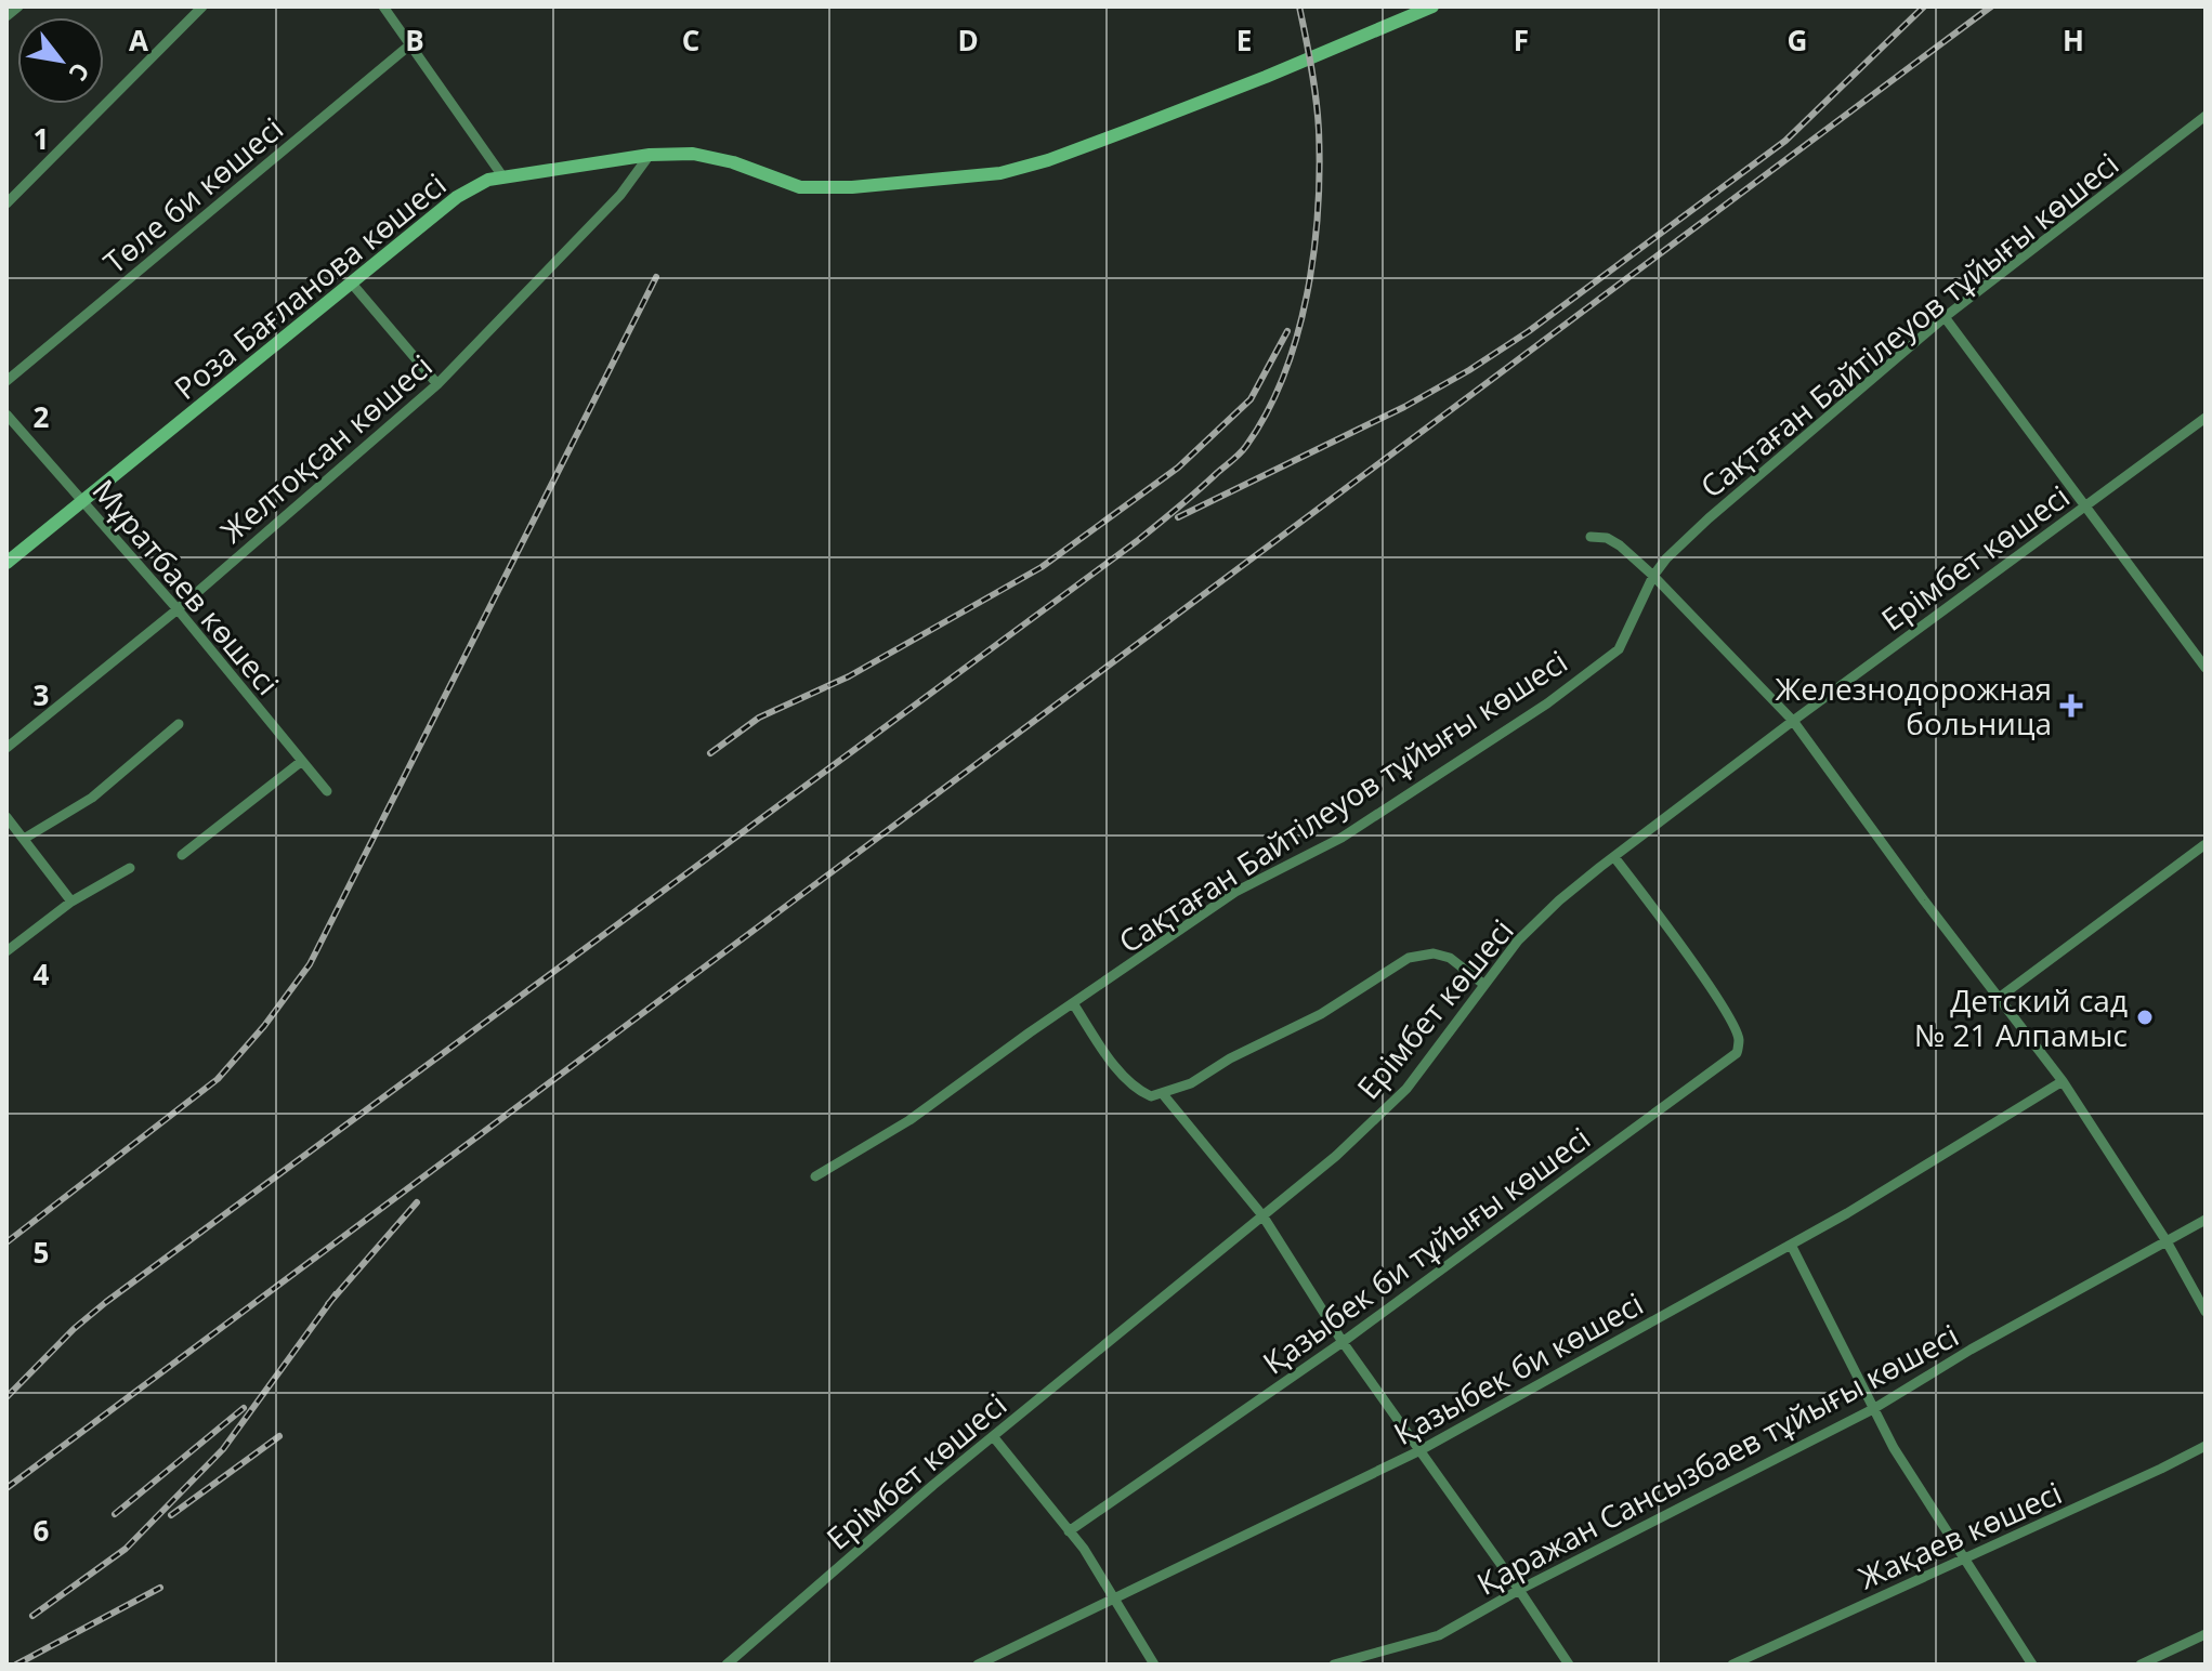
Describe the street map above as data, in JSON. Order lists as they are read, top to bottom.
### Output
{
  "streets": {
    "street": [
      "Төле би көшесі",
      "Роза Бағланова көшесі",
      "Сақтаған Байтілеуов тұйығы көшесі",
      "Желтоқсан көшесі",
      "Ерімбет көшесі",
      "Мұратбаев көшесі",
      "Қазыбек би тұйығы көшесі",
      "Қазыбек би көшесі",
      "Қаражан Сансызбаев тұйығы көшесі",
      "Жақаев көшесі"
    ]
  },
  "crossings": [
    ["Роза Бағланова көшесі", "Желтоқсан көшесі"],
    ["Роза Бағланова көшесі", "Мұратбаев көшесі"],
    ["Желтоқсан көшесі", "Мұратбаев көшесі"],
    ["Ерімбет көшесі", "Қазыбек би тұйығы көшесі"]
  ],
  "places": {
    "health": ["Железнодорожная больница"],
    "other": ["Детский сад № 21 Алпамыс"]
  },
  "north": "bottom right",
  "grid": {
    "columns": [
      "A",
      "B",
      "C",
      "D",
      "E",
      "F",
      "G",
      "H"
    ],
    "rows": [
      "1",
      "2",
      "3",
      "4",
      "5",
      "6"
    ]
  }
}
